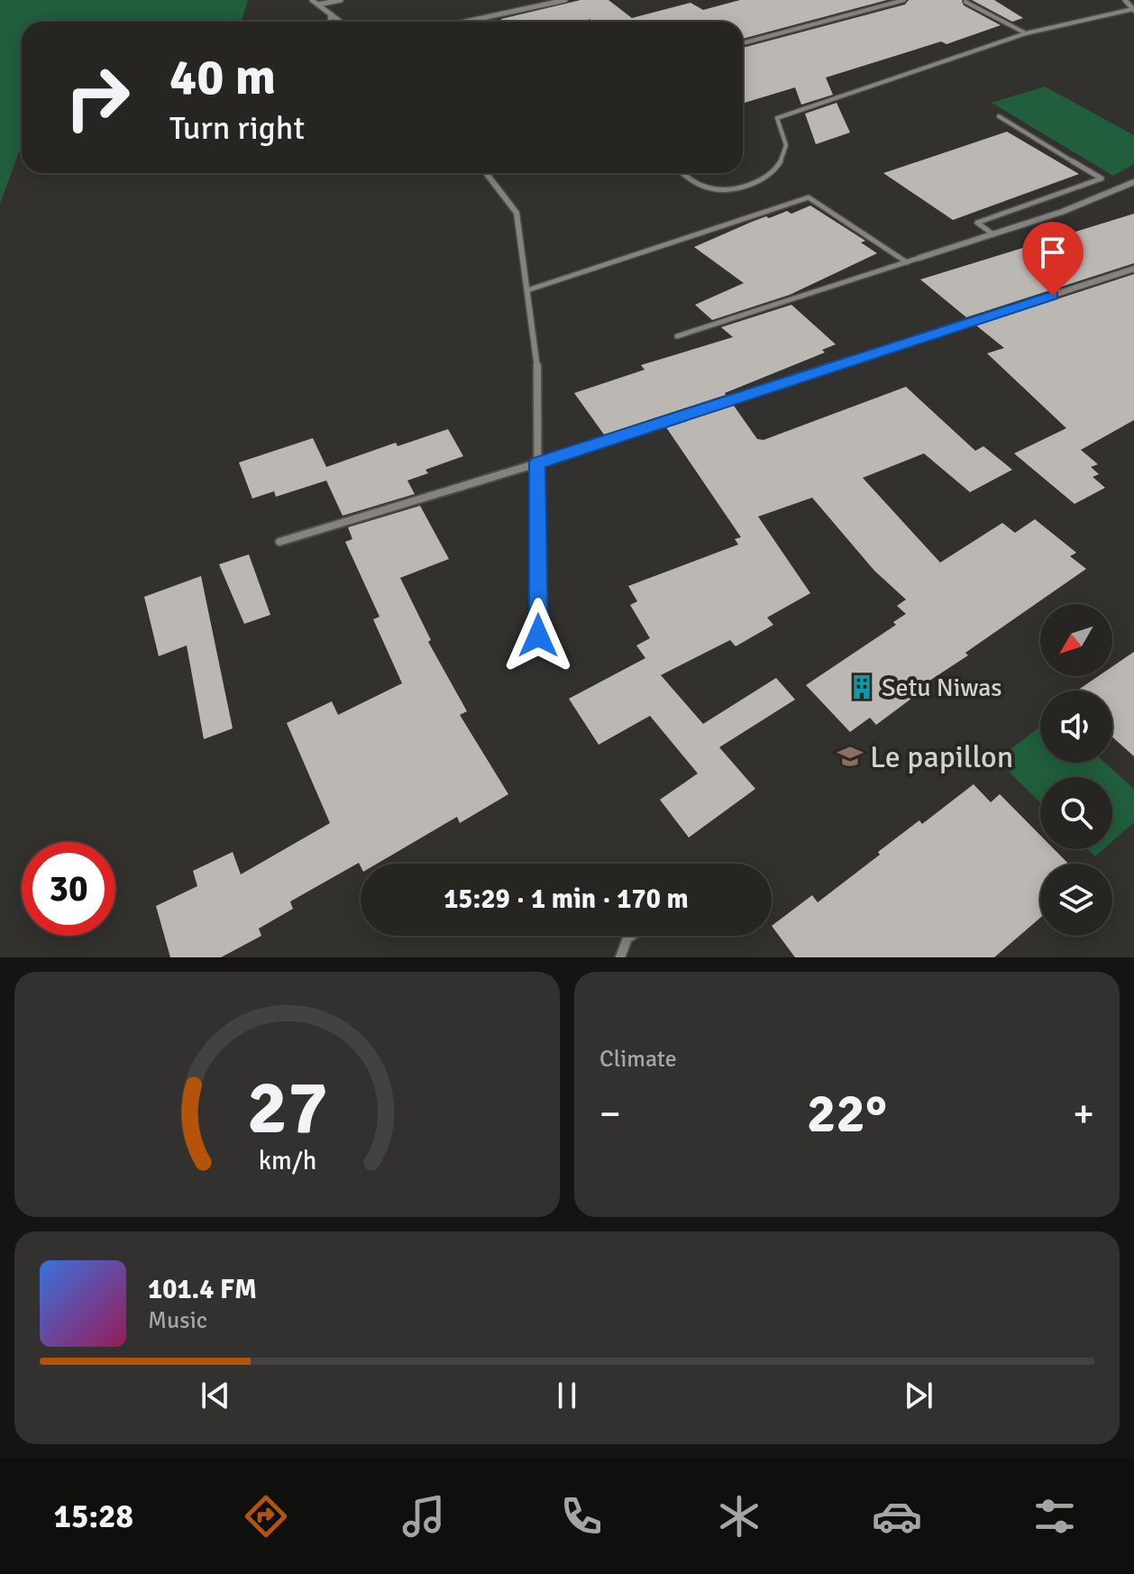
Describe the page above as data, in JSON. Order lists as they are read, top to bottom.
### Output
{
  "places": {
    "building": ["Setu Niwas"],
    "school or university": ["Le papillon"]
  },
  "north": "bottom left",
  "page": {
    "turn": ["40 m", "Turn right"],
    "limit": "30",
    "trip": "15:29 · 1 min · 170 m",
    "tile": "Climate",
    "heat": ["−", "22°", "+"],
    "song": ["101.4 FM", "Music"],
    "tabs": "15:28",
    "gauge": ["27", "km/h"]
  }
}
